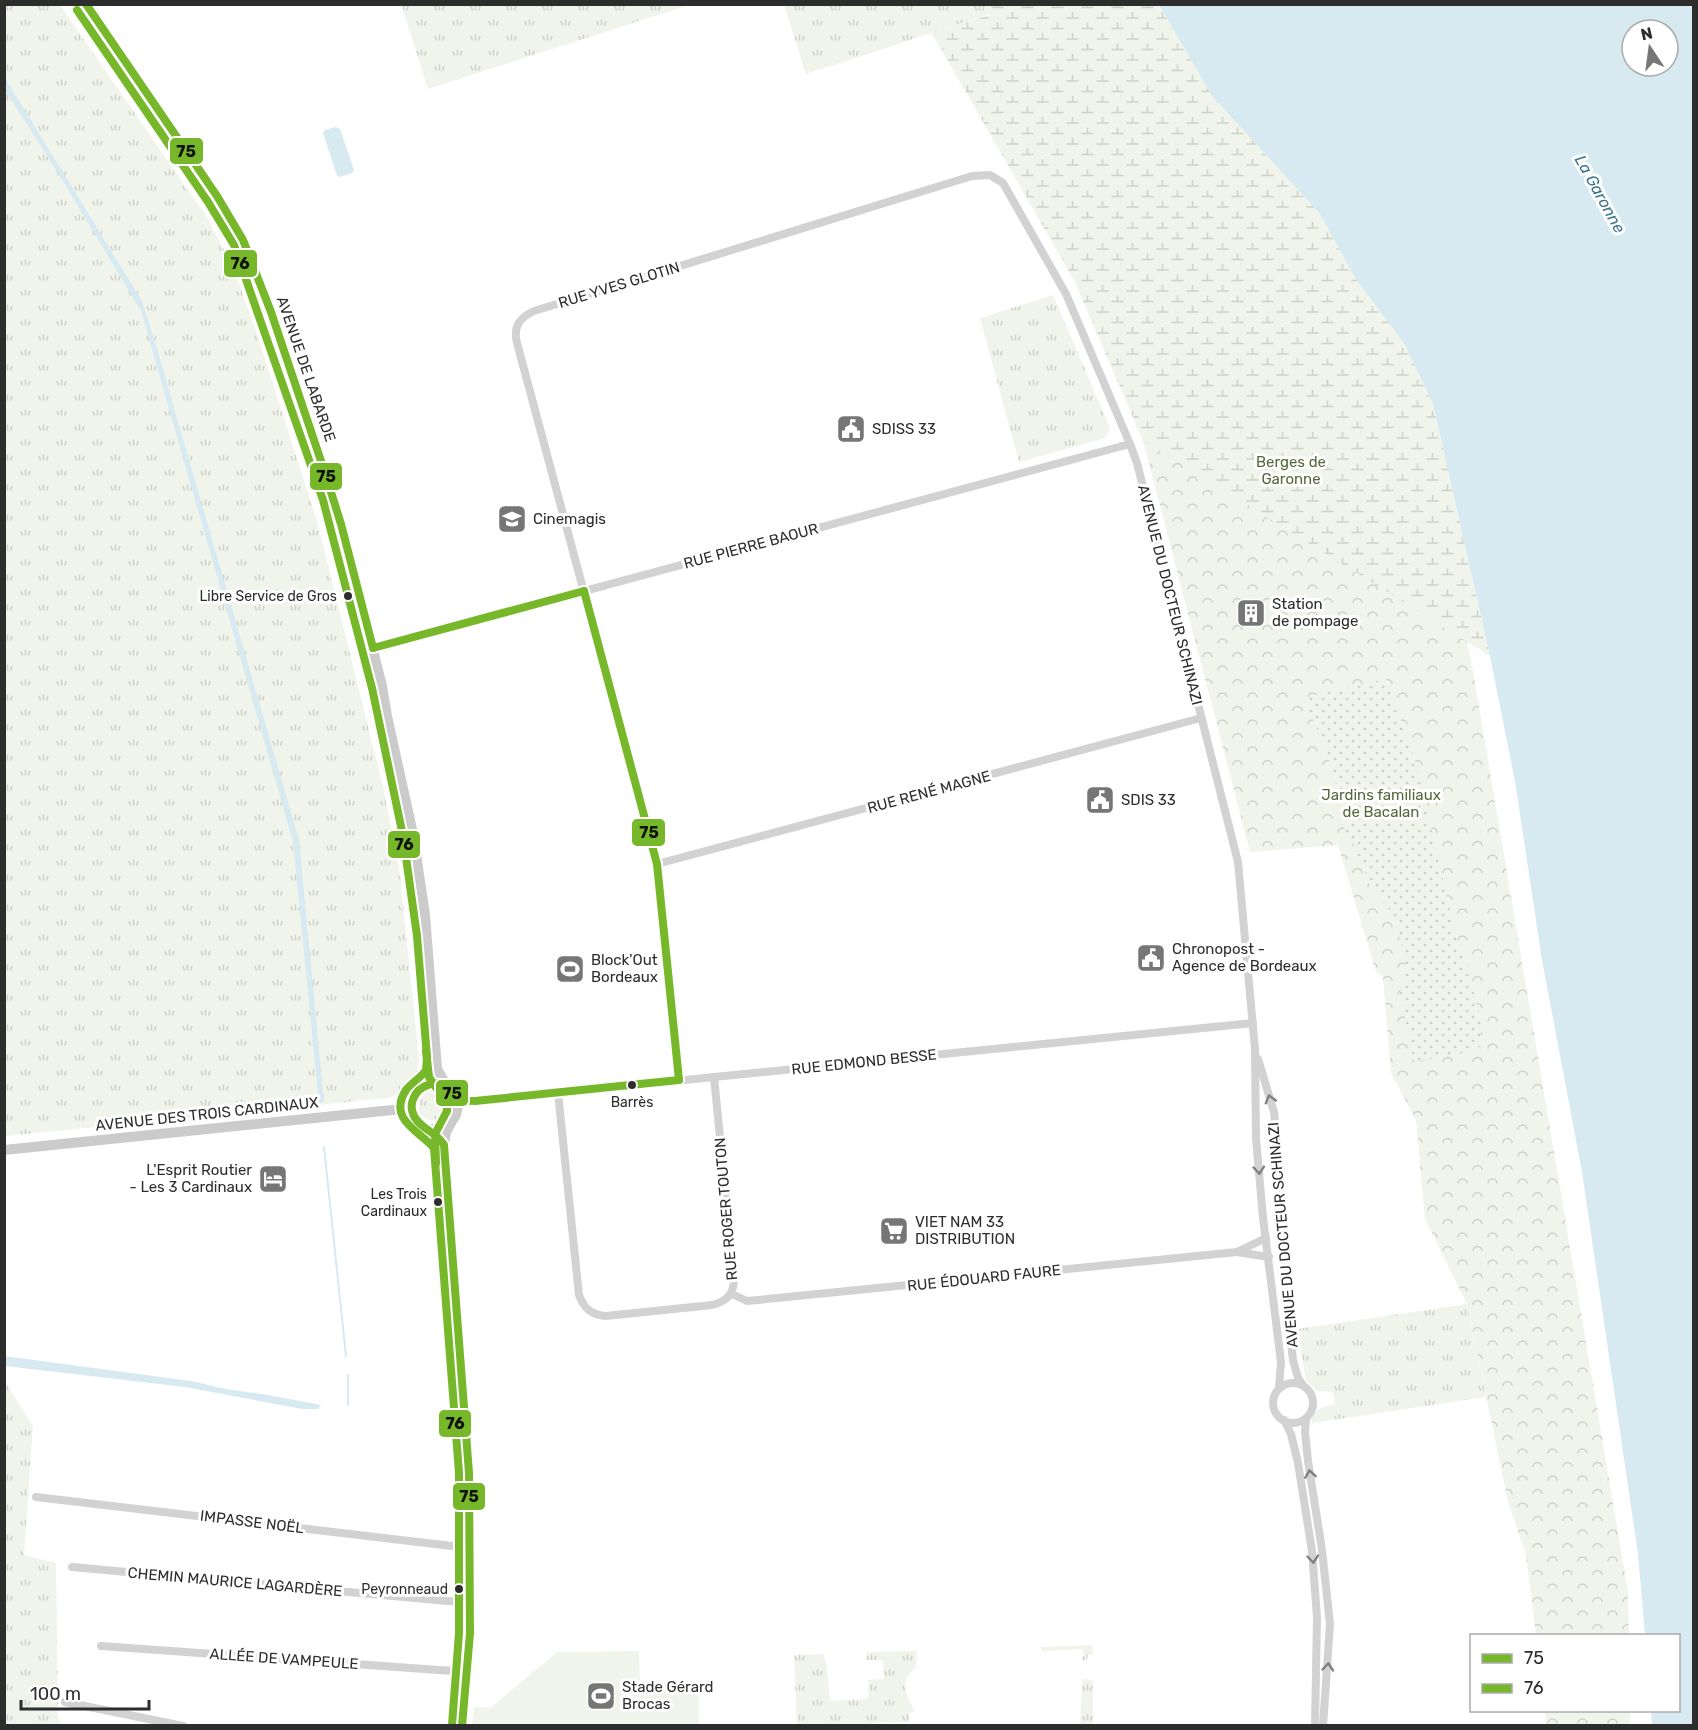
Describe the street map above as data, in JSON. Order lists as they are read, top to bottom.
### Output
{
  "streets": {
    "main road": ["AVENUE DE LABARDE", "AVENUE DES TROIS CARDINAUX"],
    "street": [
      "RUE YVES GLOTIN",
      "RUE PIERRE BAOUR",
      "AVENUE DU DOCTEUR SCHINAZI",
      "RUE RENÉ MAGNE",
      "RUE EDMOND BESSE",
      "RUE ROGER TOUTON",
      "RUE ÉDOUARD FAURE",
      "IMPASSE NOËL",
      "CHEMIN MAURICE LAGARDÈRE",
      "ALLÉE DE VAMPEULE"
    ]
  },
  "crossings": [
    ["RUE YVES GLOTIN", "RUE PIERRE BAOUR"],
    ["RUE YVES GLOTIN", "AVENUE DU DOCTEUR SCHINAZI"],
    ["AVENUE DE LABARDE", "RUE PIERRE BAOUR"],
    ["AVENUE DE LABARDE", "RUE EDMOND BESSE"],
    ["AVENUE DE LABARDE", "AVENUE DES TROIS CARDINAUX"],
    ["RUE PIERRE BAOUR", "AVENUE DU DOCTEUR SCHINAZI"],
    ["AVENUE DU DOCTEUR SCHINAZI", "RUE RENÉ MAGNE"],
    ["AVENUE DU DOCTEUR SCHINAZI", "RUE EDMOND BESSE"],
    ["AVENUE DU DOCTEUR SCHINAZI", "RUE ÉDOUARD FAURE"],
    ["RUE EDMOND BESSE", "AVENUE DES TROIS CARDINAUX"],
    ["RUE EDMOND BESSE", "RUE ROGER TOUTON"],
    ["RUE ROGER TOUTON", "RUE ÉDOUARD FAURE"]
  ],
  "water": ["La Garonne"],
  "parks": ["Berges de Garonne", "Jardins familiaux de Bacalan"],
  "places": {
    "public building": ["SDISS 33", "SDIS 33", "Chronopost - Agence de Bordeaux"],
    "school or university": ["Cinemagis"],
    "other": [
      "Libre Service de Gros",
      "Barrès",
      "Les Trois Cardinaux",
      "Peyronneaud"
    ],
    "building": ["Station de pompage"],
    "sports": ["Block'Out Bordeaux", "Stade Gérard Brocas"],
    "hotel": ["L'Esprit Routier - Les 3 Cardinaux"],
    "supermarket": ["VIET NAM 33 DISTRIBUTION"]
  },
  "lines": ["transit line 75", "transit line 76"],
  "legend": ["75", "76"],
  "scale_bar": "100 m",
  "north": "top"
}
